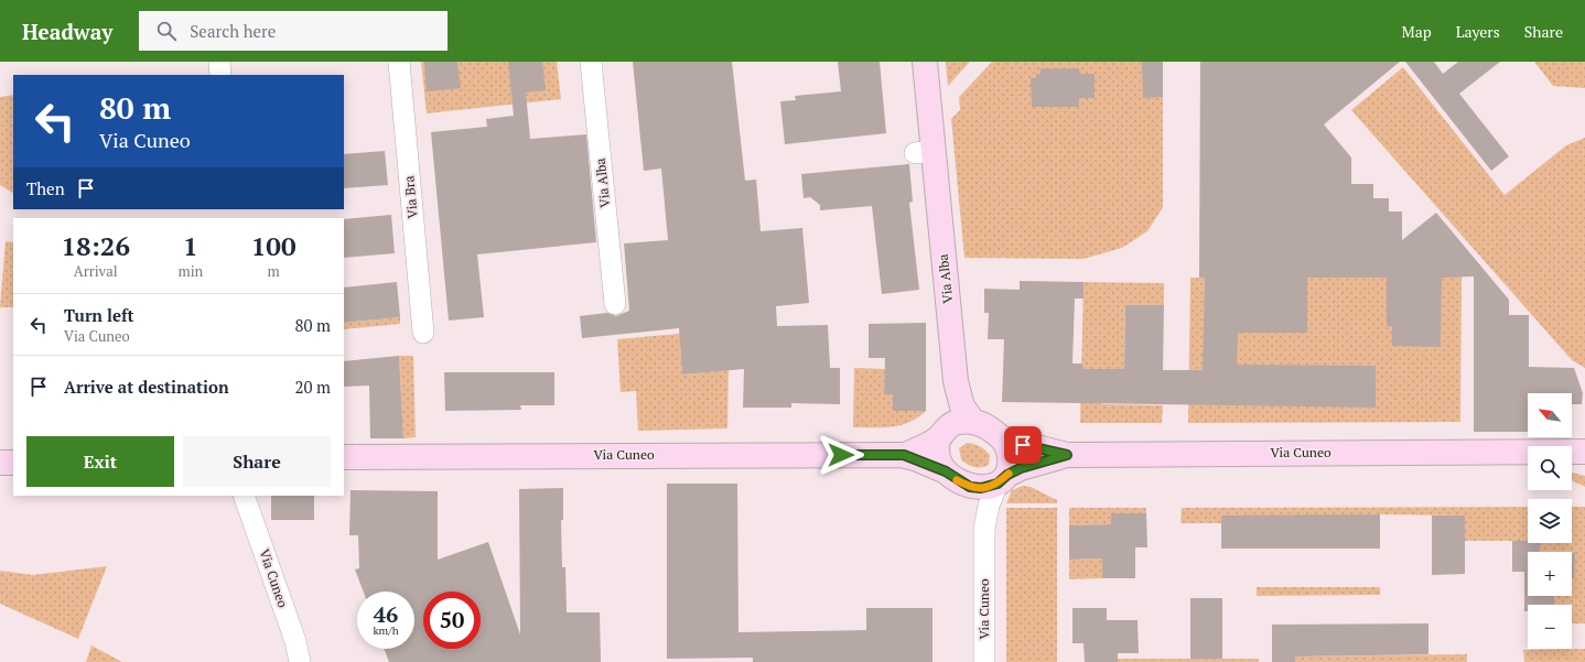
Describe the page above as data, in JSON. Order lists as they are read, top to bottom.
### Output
{
  "streets": {
    "main road": ["Via Alba", "Via Cuneo"],
    "street": ["Via Bra"]
  },
  "crossings": [
    ["Via Alba", "Via Cuneo"]
  ],
  "north": "top left",
  "page": {
    "header": "Headway",
    "search": "Search here",
    "nav": ["Map", "Layers", "Share"],
    "turn": ["80 m", "Via Cuneo"],
    "then": "Then",
    "eta": [
      "18:26",
      "Arrival",
      "1",
      "min",
      "100",
      "m"
    ],
    "list": [
      {
        "name": "Turn left",
        "note": "Via Cuneo",
        "value": "80 m"
      },
      {
        "name": "Arrive at destination",
        "value": "20 m"
      }
    ],
    "map_buttons": ["+", "−"],
    "buttons": ["Exit", "Share"],
    "speed": "46 km/h",
    "limit": "50"
  }
}
